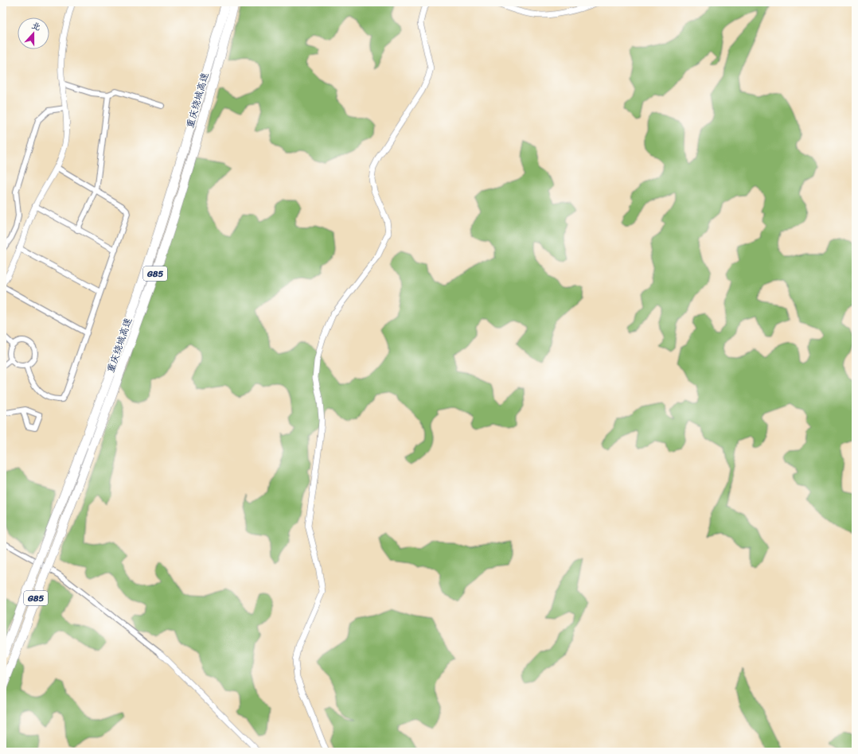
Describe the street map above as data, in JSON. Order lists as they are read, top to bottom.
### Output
{
  "streets": {
    "highway": ["重庆绕城高速", "G85"]
  },
  "north": "top"
}
